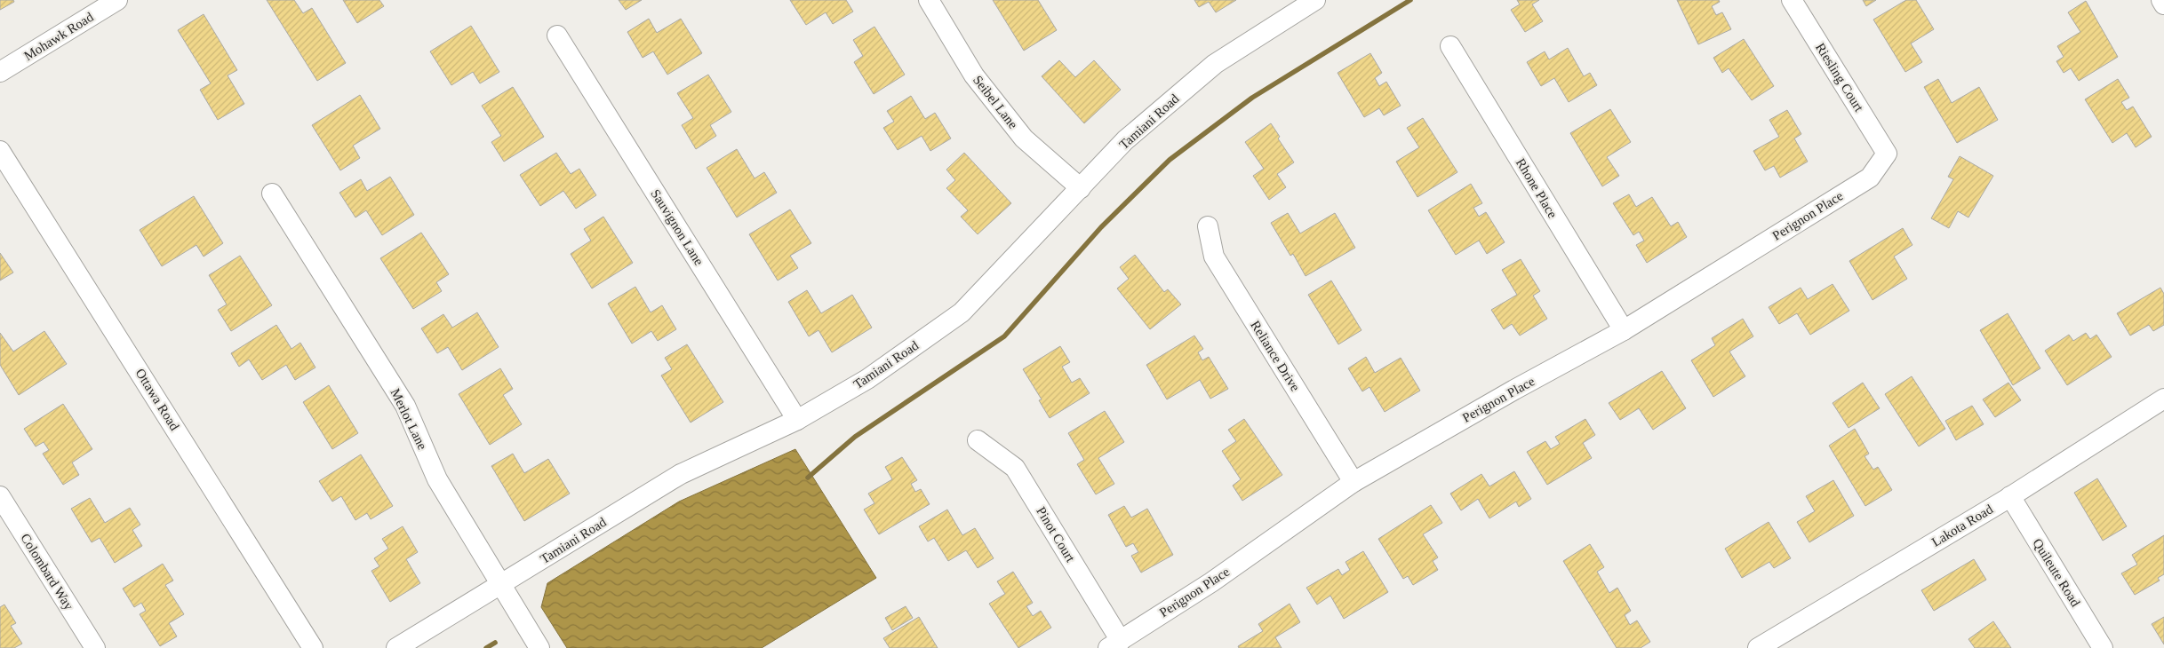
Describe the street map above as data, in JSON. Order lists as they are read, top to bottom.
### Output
{
  "streets": {
    "street": [
      "Mohawk Road",
      "Riesling Court",
      "Seibel Lane",
      "Tamiani Road",
      "Rhone Place",
      "Perignon Place",
      "Sauvignon Lane",
      "Reliance Drive",
      "Ottawa Road",
      "Merlot Lane",
      "Lakota Road",
      "Pinot Court",
      "Colombard Way",
      "Quileute Road"
    ]
  },
  "crossings": [
    ["Riesling Court", "Perignon Place"],
    ["Seibel Lane", "Tamiani Road"],
    ["Tamiani Road", "Sauvignon Lane"],
    ["Tamiani Road", "Merlot Lane"],
    ["Rhone Place", "Perignon Place"],
    ["Perignon Place", "Reliance Drive"],
    ["Perignon Place", "Pinot Court"],
    ["Lakota Road", "Quileute Road"]
  ]
}
